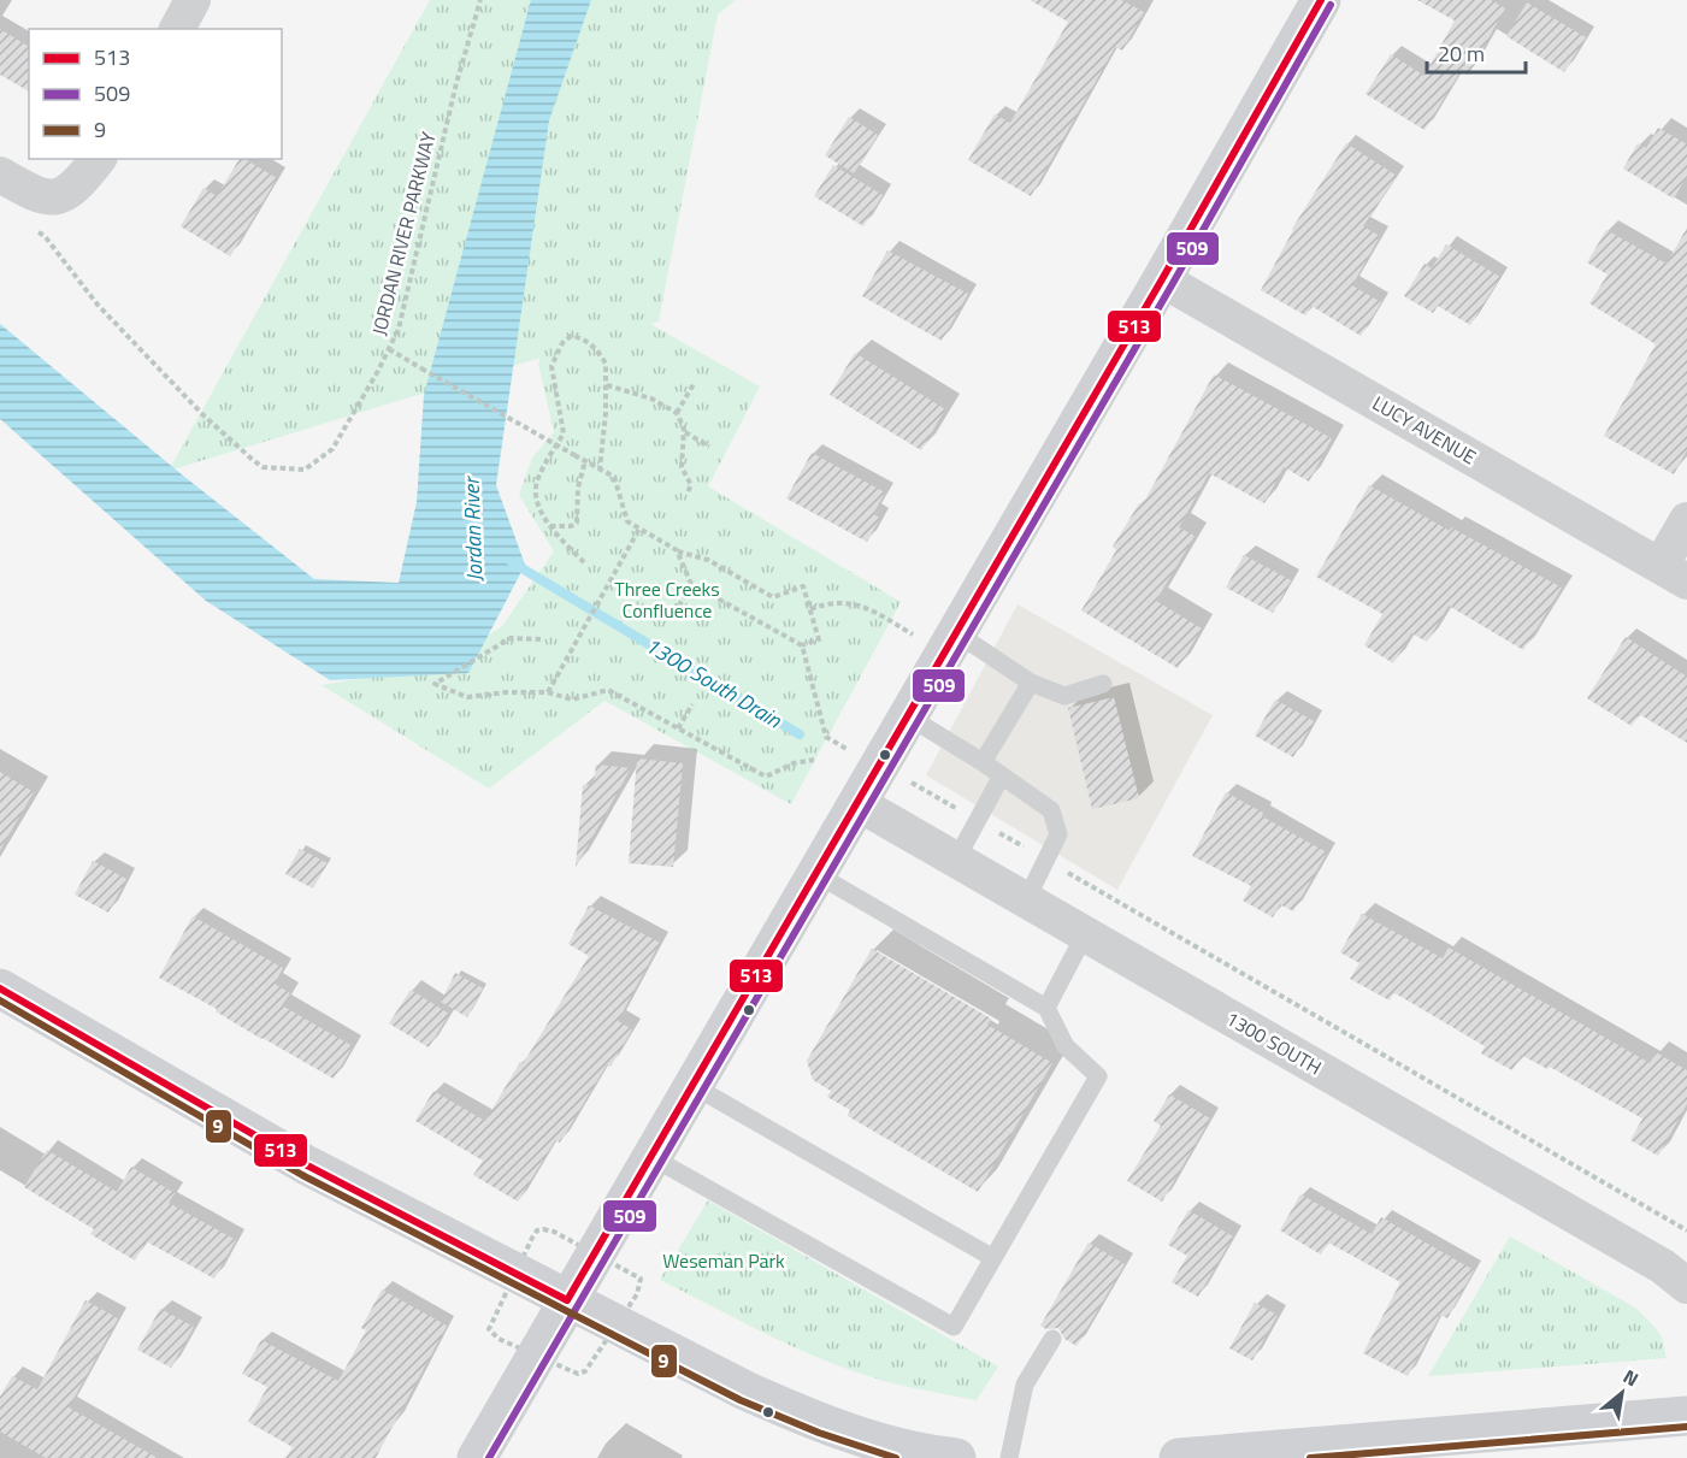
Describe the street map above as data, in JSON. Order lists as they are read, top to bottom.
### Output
{
  "streets": {
    "street": ["LUCY AVENUE", "1300 SOUTH"],
    "path": ["JORDAN RIVER PARKWAY"]
  },
  "water": ["Jordan River", "1300 South Drain"],
  "parks": ["Three Creeks Confluence", "Weseman Park"],
  "lines": ["transit line 513", "transit line 509", "transit line 9"],
  "legend": ["513", "509", "9"],
  "scale_bar": "20 m",
  "north": "top right"
}
